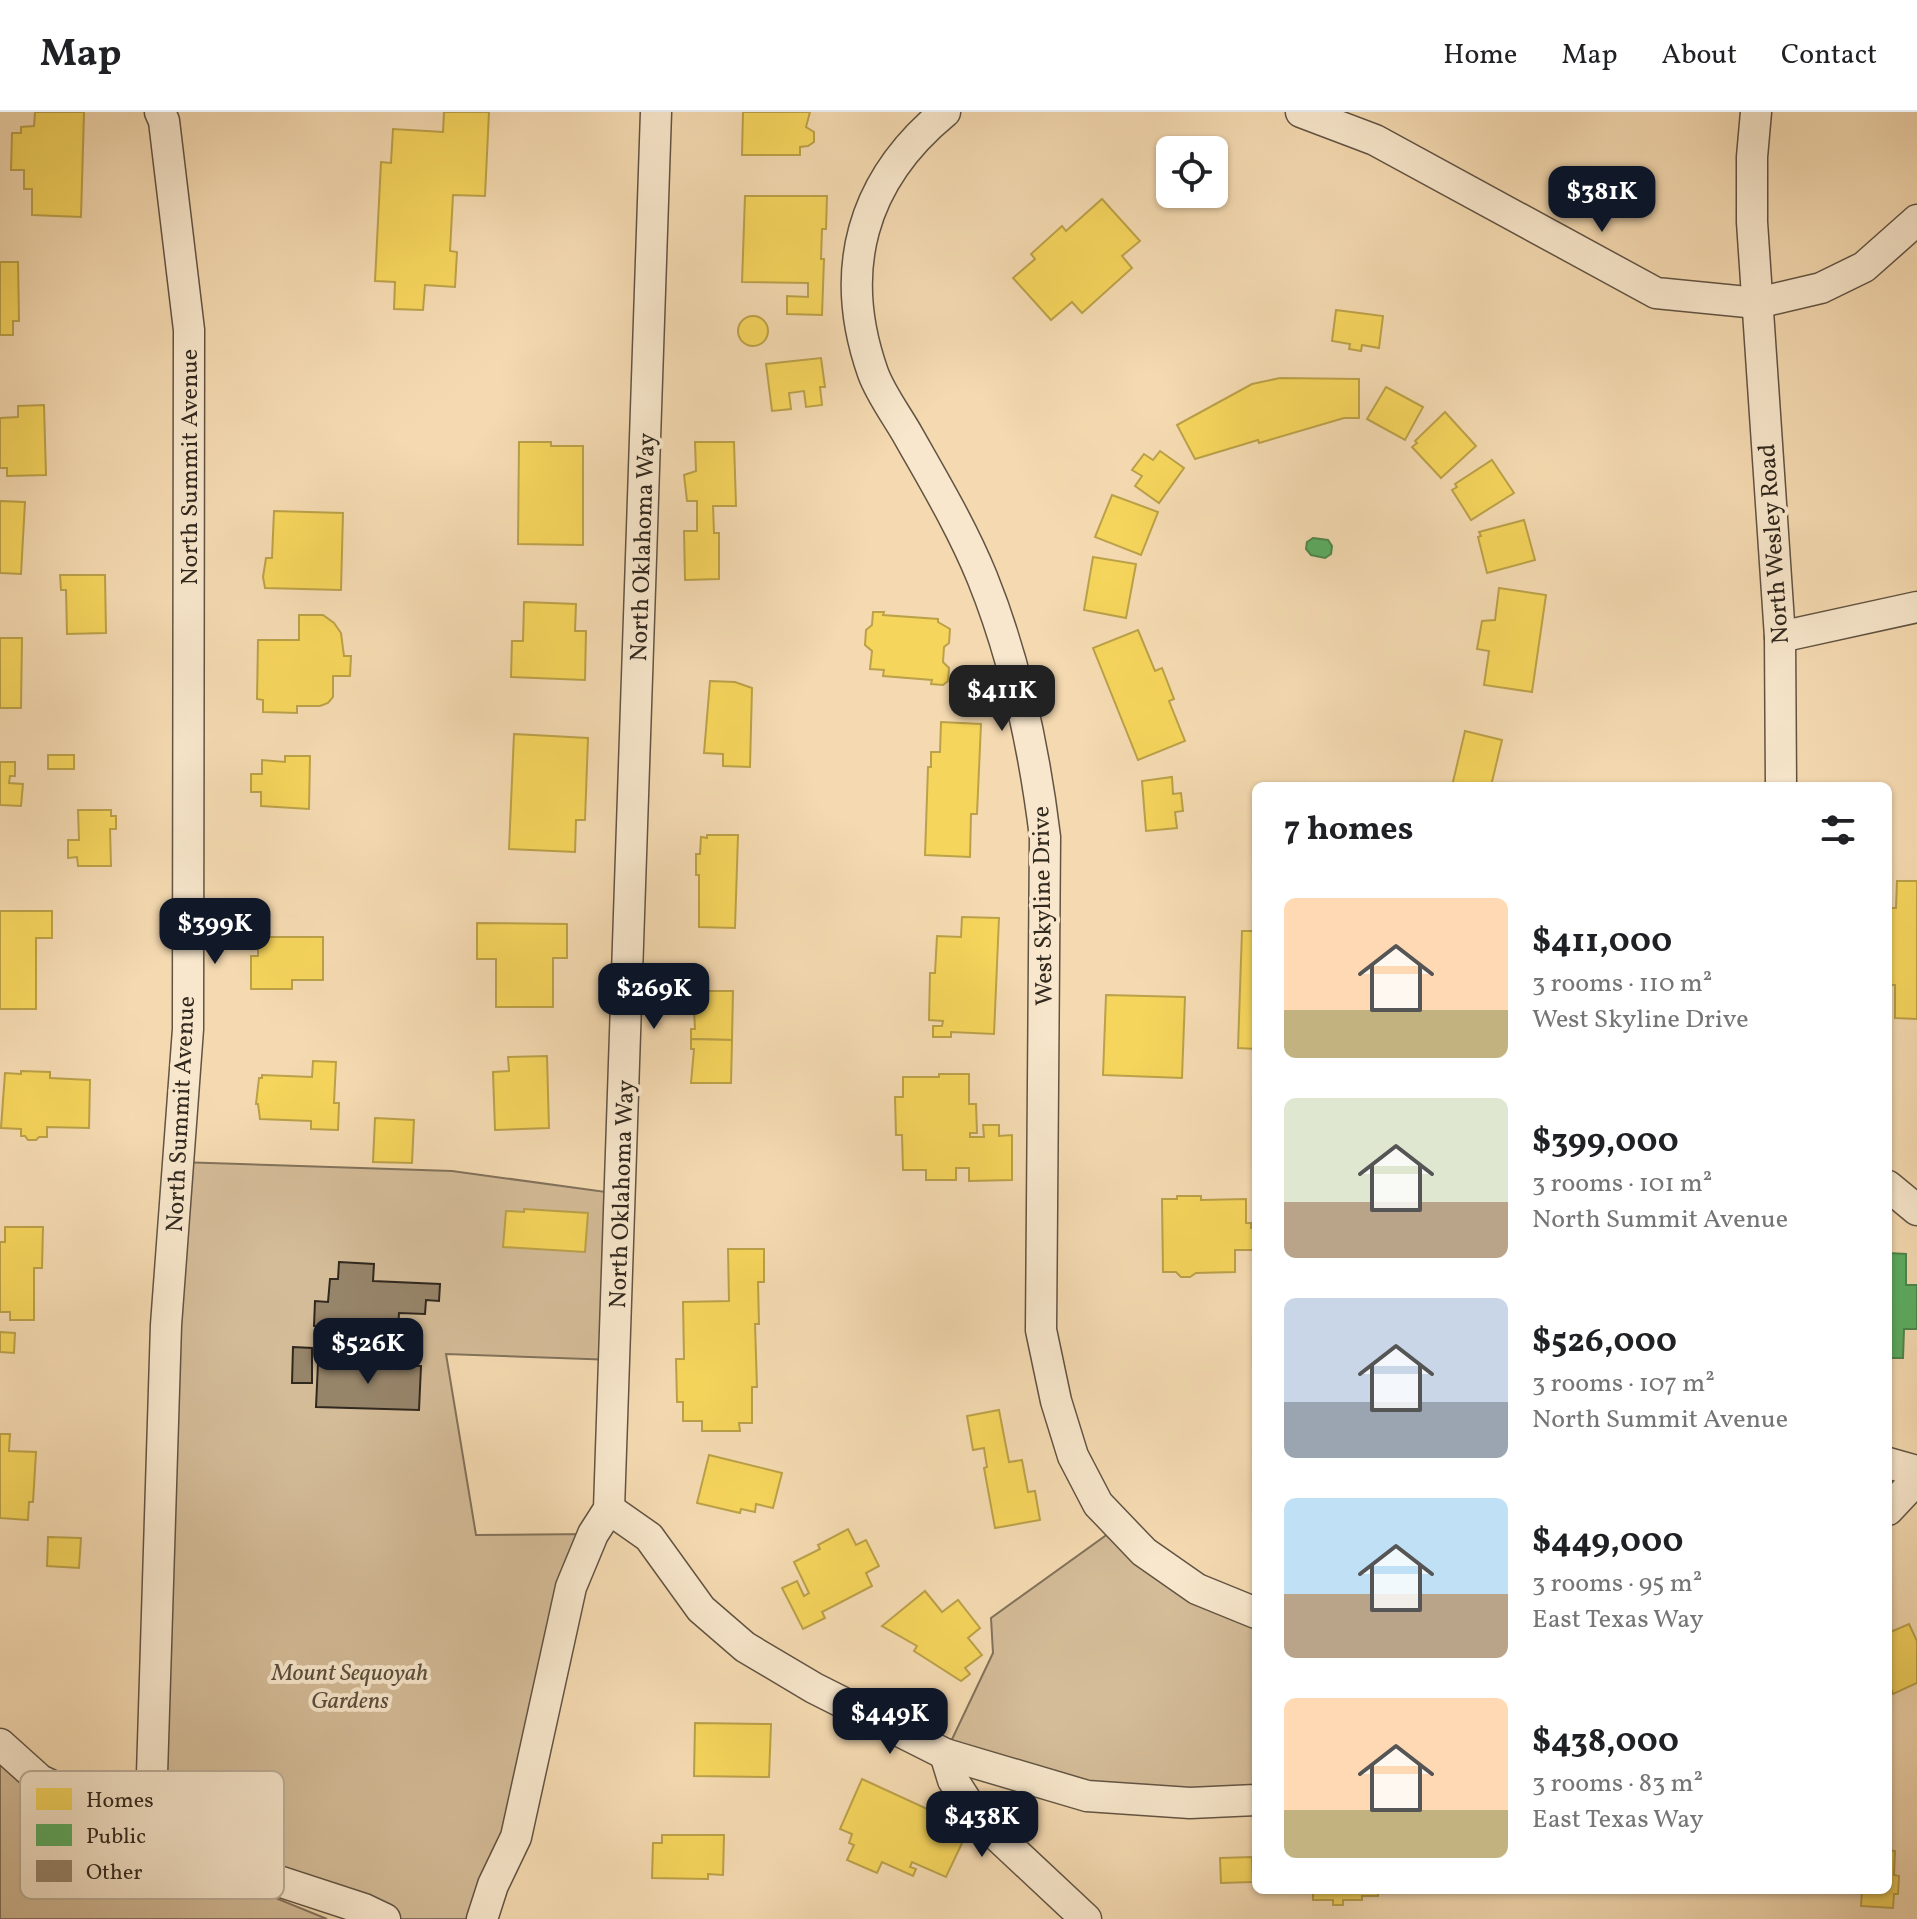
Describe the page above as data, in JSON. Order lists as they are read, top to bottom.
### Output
{
  "streets": {
    "street": [
      "North Summit Avenue",
      "North Wesley Road",
      "North Oklahoma Way",
      "West Skyline Drive"
    ]
  },
  "parks": ["Mount Sequoyah Gardens"],
  "legend": ["Homes", "Public", "Other"],
  "page": {
    "header": "Map",
    "nav": [
      "Home",
      "Map",
      "About",
      "Contact"
    ],
    "price": [
      "$381K",
      "$411K",
      "$399K",
      "$269K",
      "$526K",
      "$449K",
      "$438K"
    ],
    "heading": "7 homes",
    "list": [
      {
        "name": "$411,000",
        "note": "3 rooms · 110 m² · West Skyline Drive"
      },
      {
        "name": "$399,000",
        "note": "3 rooms · 101 m² · North Summit Avenue"
      },
      {
        "name": "$526,000",
        "note": "3 rooms · 107 m² · North Summit Avenue"
      },
      {
        "name": "$449,000",
        "note": "3 rooms · 95 m² · East Texas Way"
      },
      {
        "name": "$438,000",
        "note": "3 rooms · 83 m² · East Texas Way"
      }
    ]
  }
}
